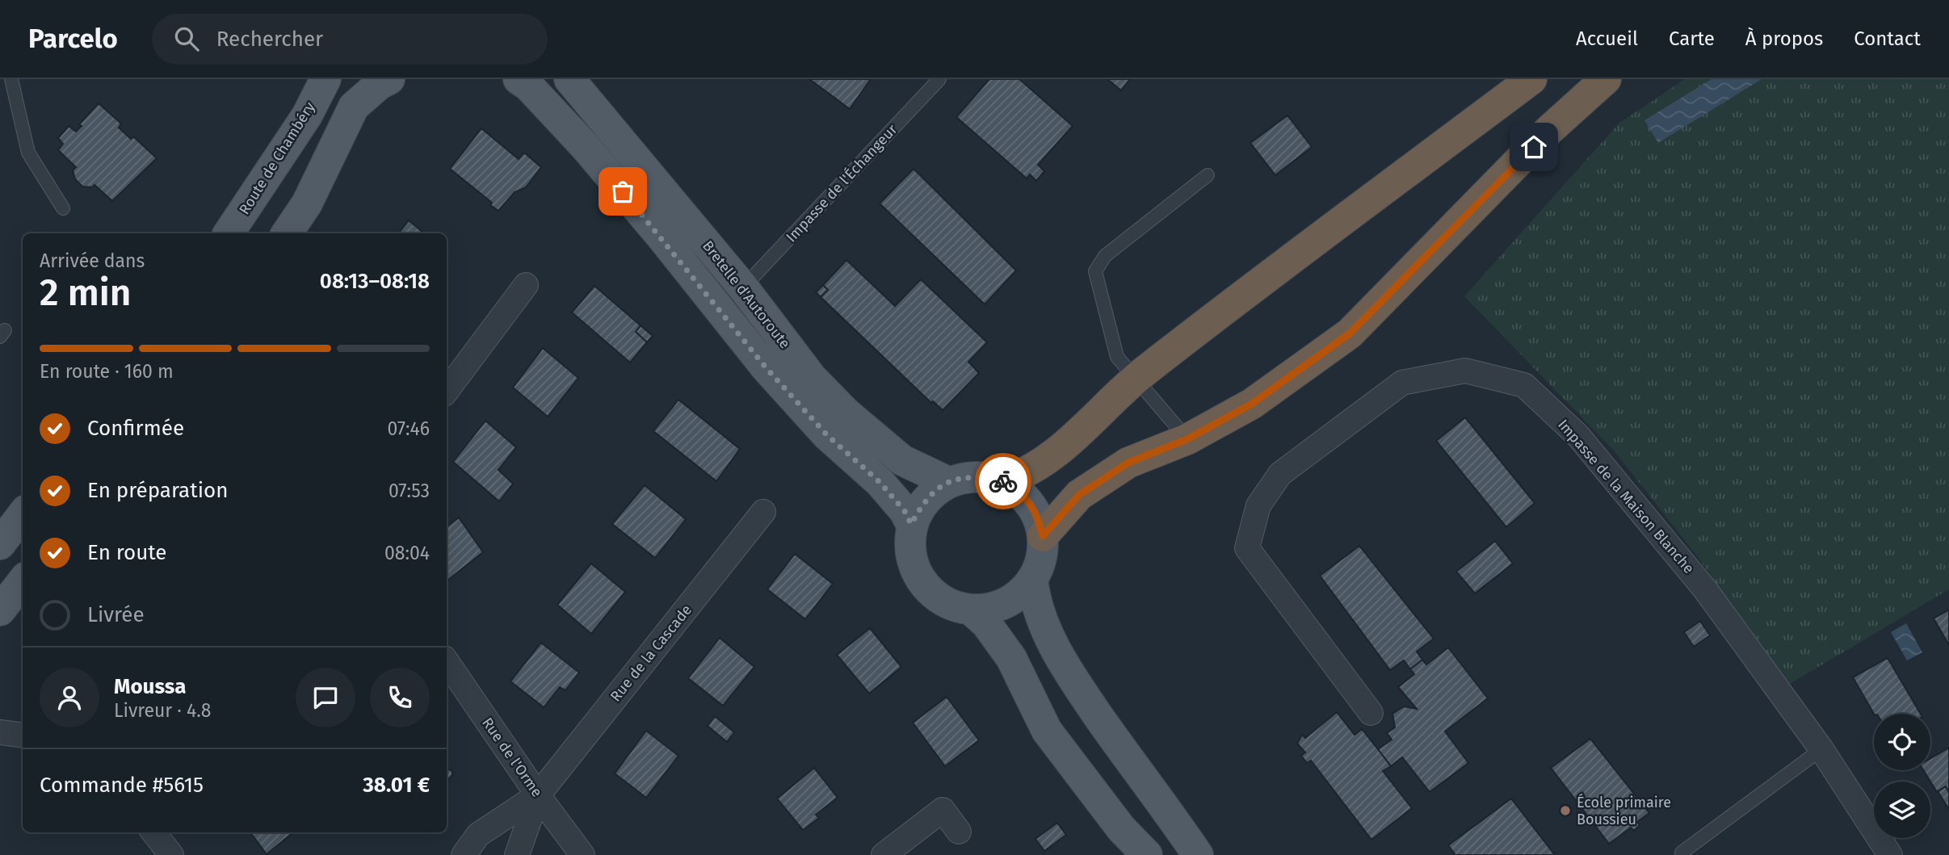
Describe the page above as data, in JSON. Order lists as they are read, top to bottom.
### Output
{
  "streets": {
    "main road": ["Route de Chambéry", "Bretelle d'Autoroute"],
    "street": ["Impasse de la Maison Blanche", "Rue de la Cascade", "Rue de l'Orme"],
    "lane": ["Impasse de l'Échangeur"]
  },
  "crossings": [
    ["Impasse de l'Échangeur", "Bretelle d'Autoroute"],
    ["Rue de la Cascade", "Rue de l'Orme"]
  ],
  "places": ["École primaire Boussieu"],
  "page": {
    "header": "Parcelo",
    "search": "Rechercher",
    "nav": [
      "Accueil",
      "Carte",
      "À propos",
      "Contact"
    ],
    "heading": ["2 min", "Arrivée dans", "08:13–08:18"],
    "panel": [
      "Moussa",
      "Livreur · 4.8",
      "Commande #5615",
      "38.01 €"
    ],
    "bar": "En route · 160 m",
    "list": [
      ["Confirmée", "07:46"],
      ["En préparation", "07:53"],
      ["En route", "08:04"],
      "Livrée"
    ]
  }
}
